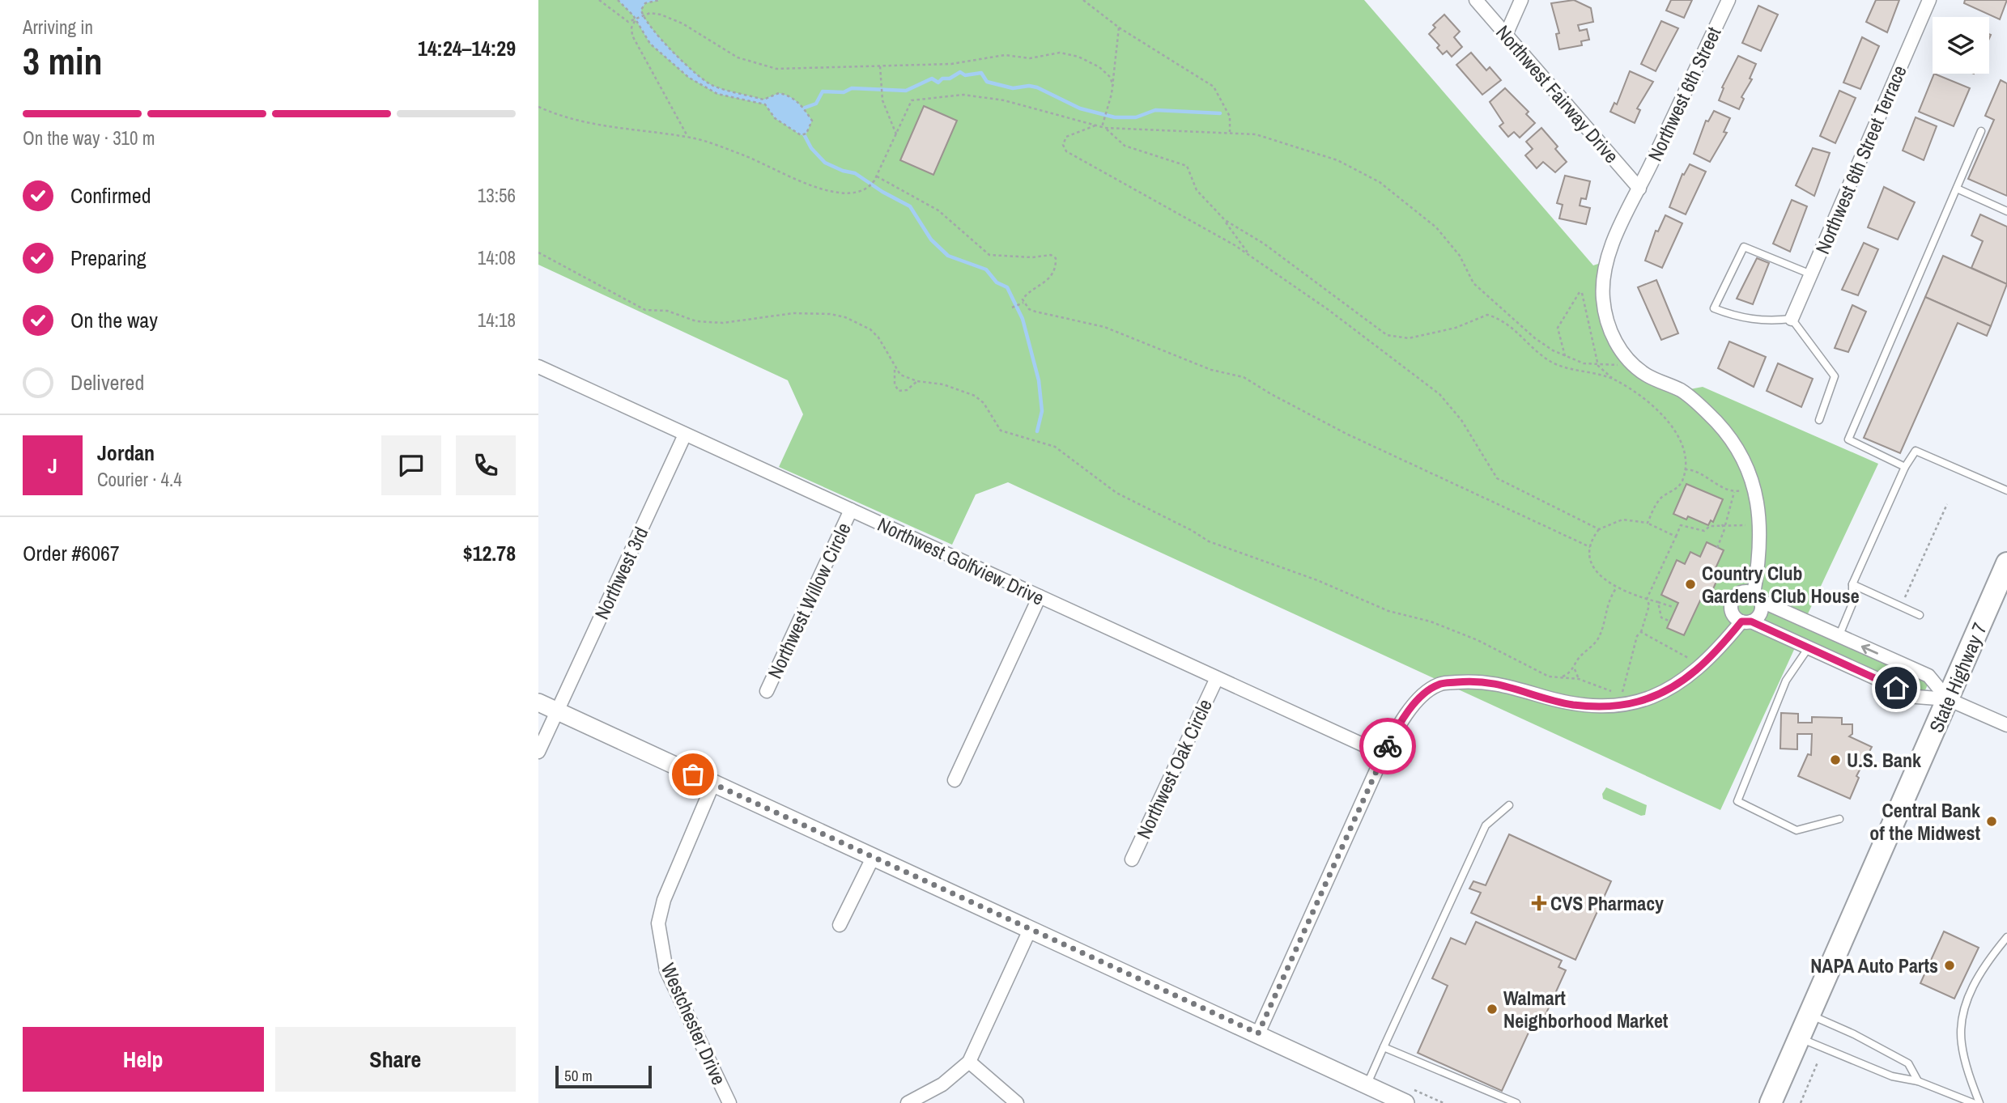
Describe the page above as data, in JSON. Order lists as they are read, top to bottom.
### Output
{
  "streets": {
    "main road": ["State Highway 7"],
    "street": [
      "Northwest Fairway Drive",
      "Northwest 6th Street",
      "Northwest 6th Street Terrace",
      "Northwest Golfview Drive",
      "Northwest 3rd",
      "Northwest Willow Circle",
      "Northwest Oak Circle",
      "Westchester Drive"
    ]
  },
  "crossings": [
    ["Northwest Fairway Drive", "Northwest 6th Street"],
    ["Northwest 6th Street", "Northwest Golfview Drive"],
    ["Northwest Golfview Drive", "Northwest 3rd"],
    ["Northwest Golfview Drive", "Northwest Willow Circle"],
    ["Northwest Golfview Drive", "Northwest Oak Circle"]
  ],
  "places": {
    "other": [
      "Country Club Gardens Club House",
      "U.S. Bank",
      "Central Bank of the Midwest",
      "NAPA Auto Parts",
      "Walmart Neighborhood Market"
    ],
    "health": ["CVS Pharmacy"]
  },
  "scale_bar": "50 m",
  "page": {
    "heading": ["3 min", "Arriving in", "14:24–14:29"],
    "panel": [
      "Jordan",
      "Courier · 4.4",
      "Order #6067",
      "$12.78"
    ],
    "bar": "On the way · 310 m",
    "list": [
      ["Confirmed", "13:56"],
      ["Preparing", "14:08"],
      ["On the way", "14:18"],
      "Delivered"
    ],
    "round": "J",
    "buttons": ["Help", "Share"],
    "scale": "50 m"
  }
}
